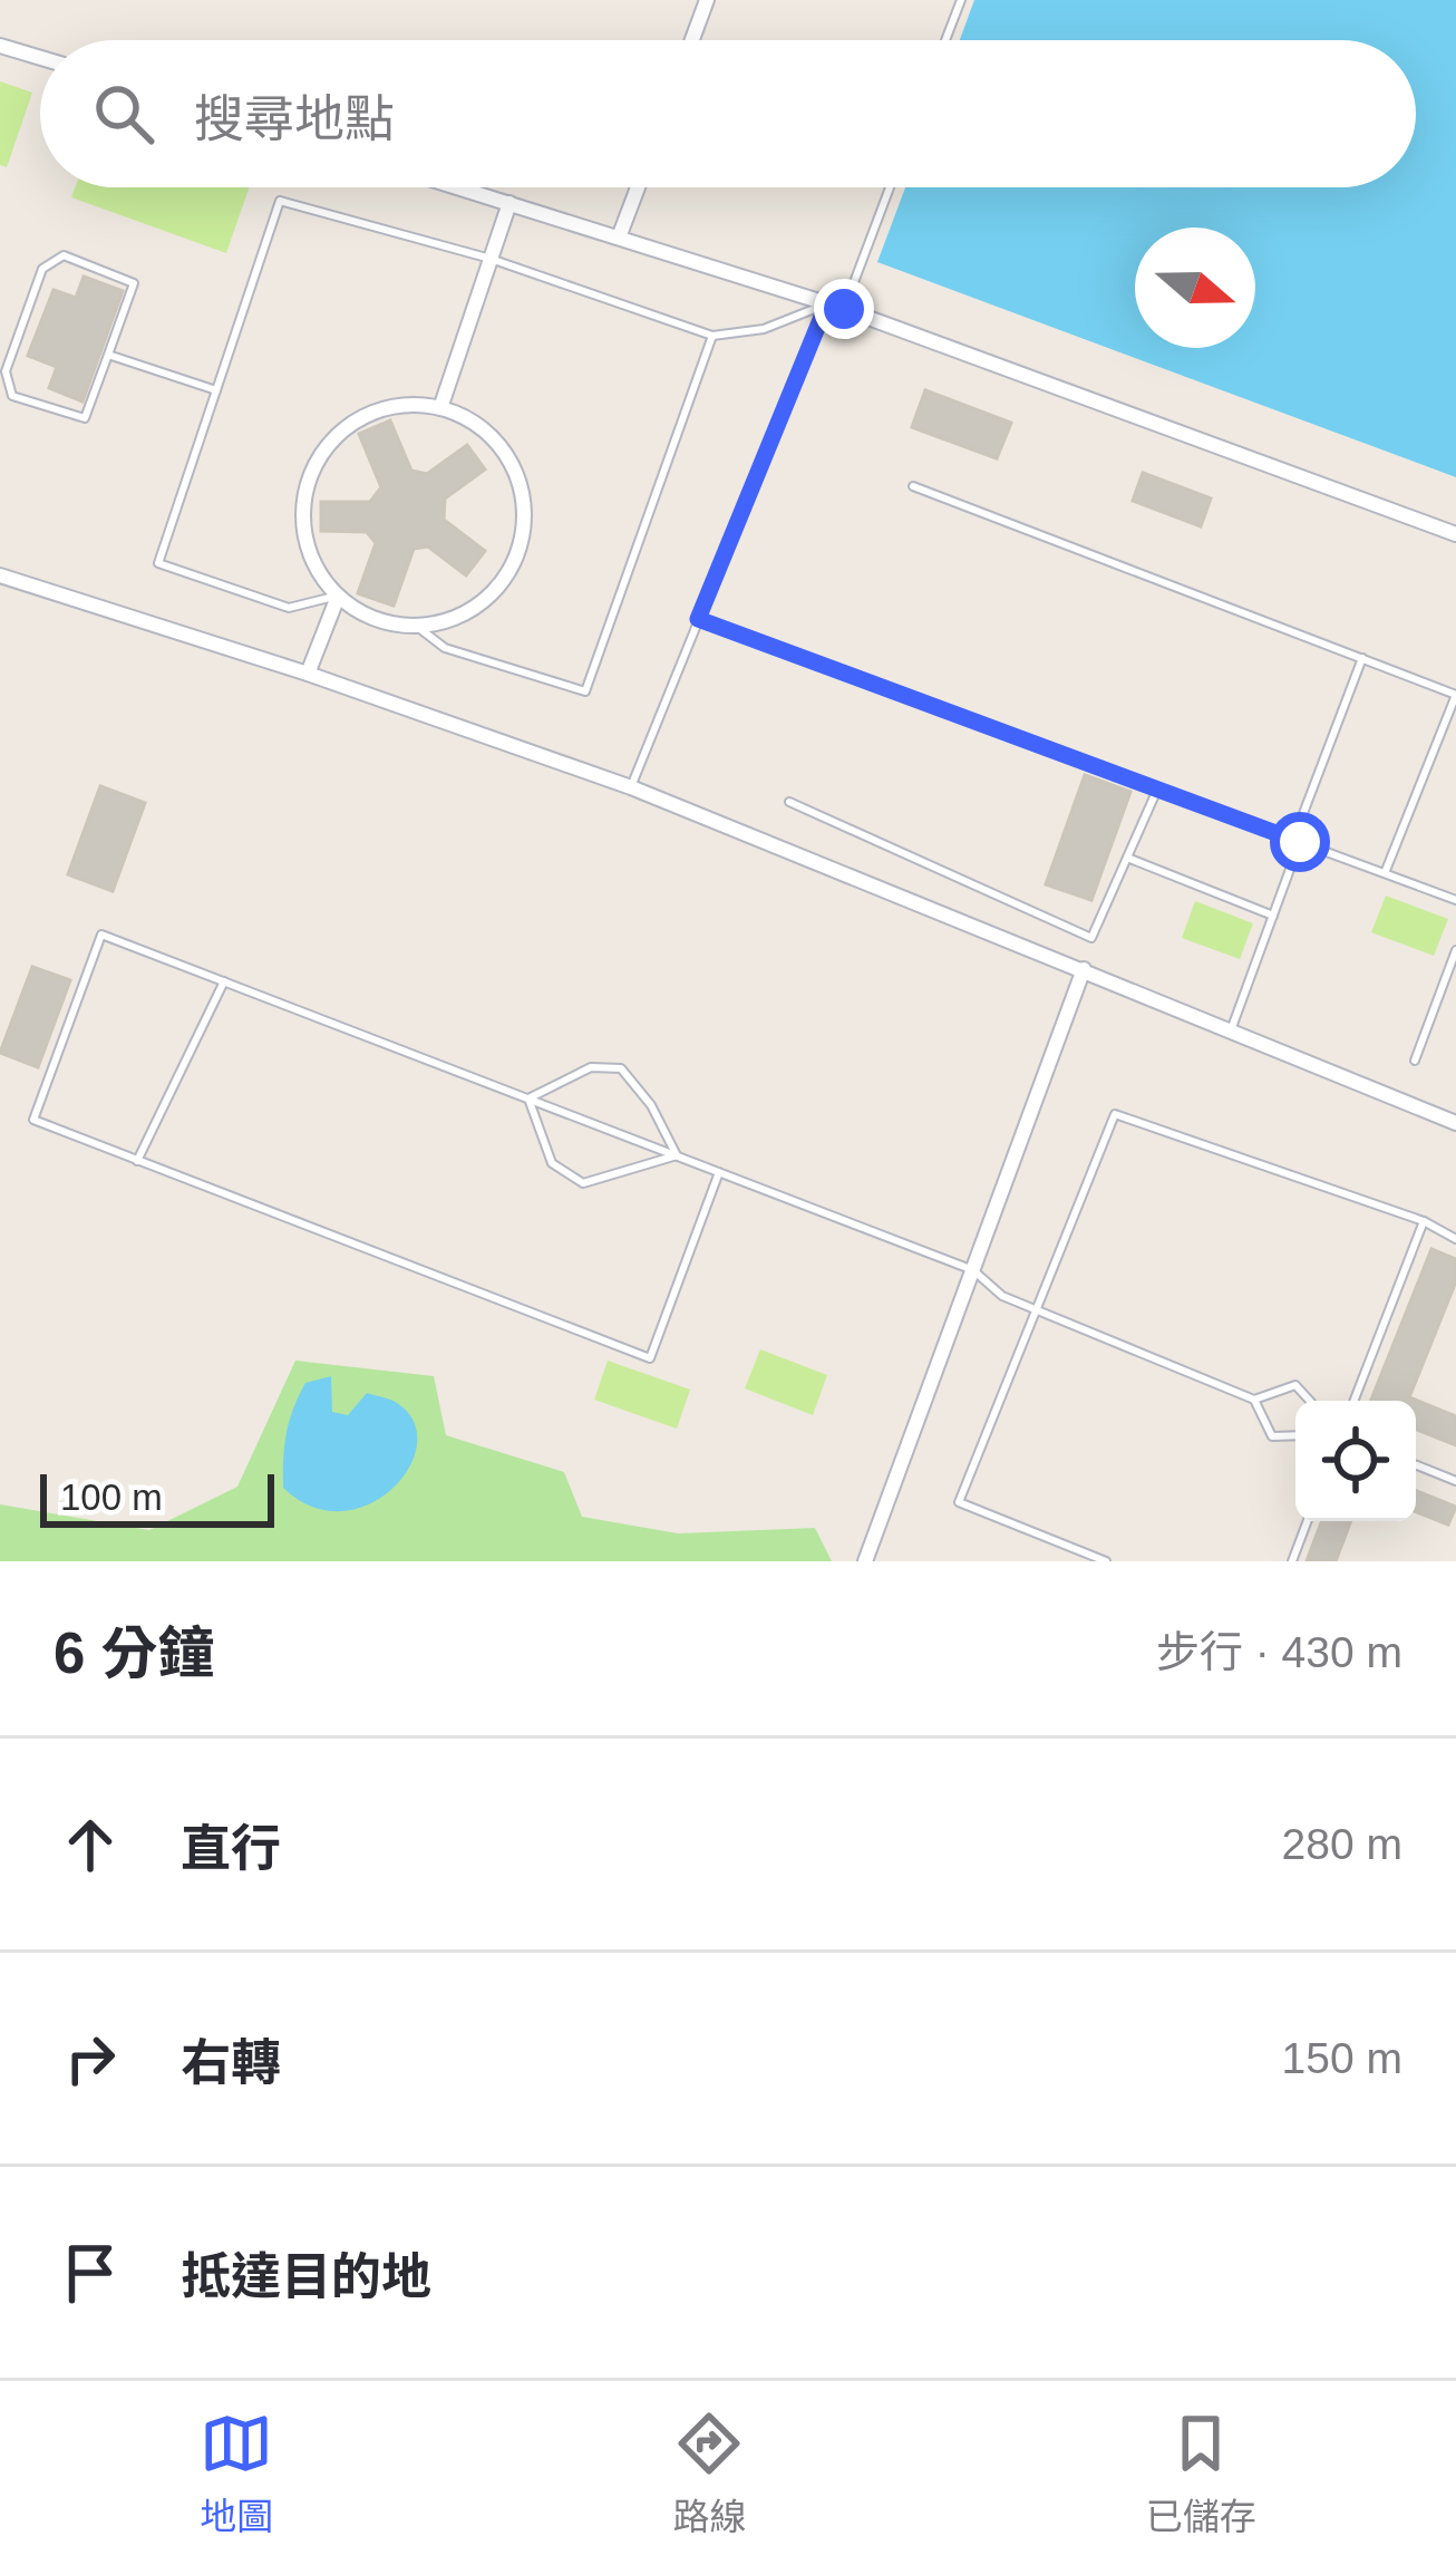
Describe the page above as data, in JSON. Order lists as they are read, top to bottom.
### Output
{
  "scale_bar": "100 m",
  "north": "right",
  "page": {
    "search": "搜尋地點",
    "scale": "100 m",
    "heading": ["6 分鐘", "步行 · 430 m"],
    "list": [
      ["直行", "280 m"],
      ["右轉", "150 m"],
      "抵達目的地"
    ],
    "nav": ["地圖", "路線", "已儲存"]
  }
}
